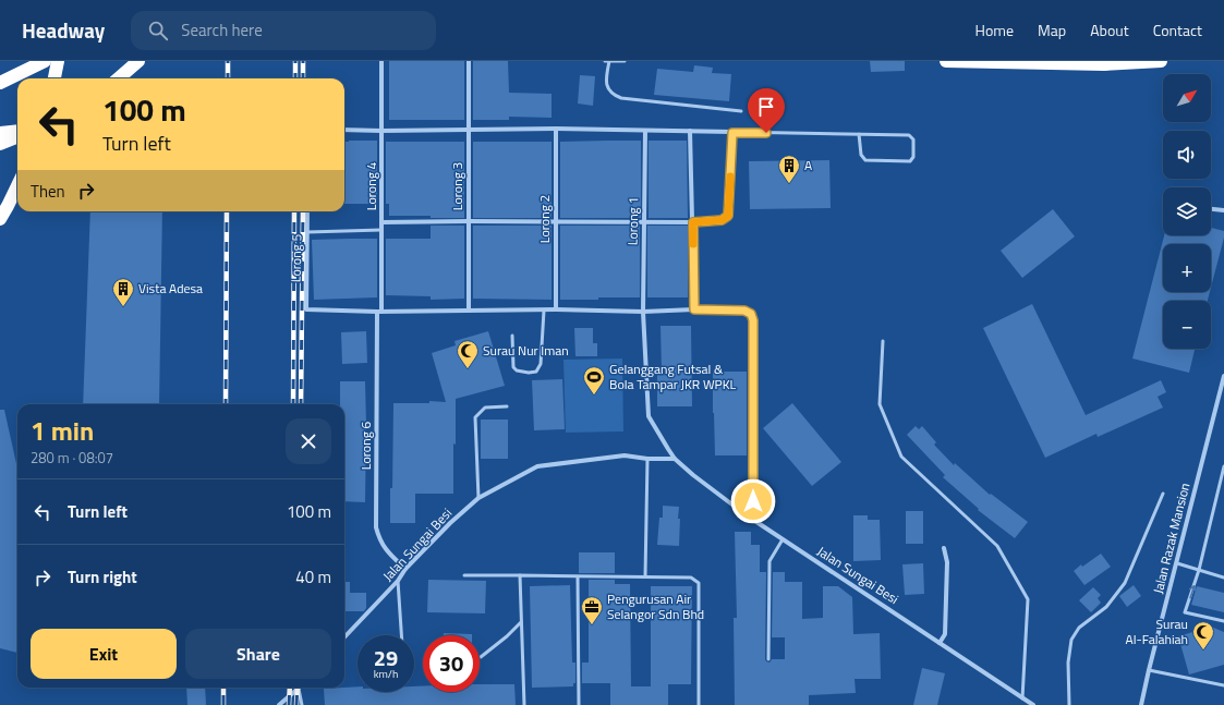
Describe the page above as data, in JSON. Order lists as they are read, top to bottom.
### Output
{
  "streets": {
    "street": [
      "Lorong 4",
      "Lorong 3",
      "Lorong 2",
      "Lorong 1",
      "Lorong 5",
      "Lorong 6",
      "Jalan Razak Mansion",
      "Jalan Sungai Besi"
    ]
  },
  "crossings": [
    ["Lorong 4", "Lorong 5"],
    ["Lorong 4", "Lorong 6"],
    ["Lorong 1", "Jalan Sungai Besi"],
    ["Lorong 5", "Lorong 6"],
    ["Lorong 6", "Jalan Sungai Besi"]
  ],
  "places": {
    "building": ["A", "Vista Adesa"],
    "mosque": ["Surau Nur Iman", "Surau Al-Falahiah"],
    "sports": ["Gelanggang Futsal & Bola Tampar JKR WPKL"],
    "office": ["Pengurusan Air Selangor Sdn Bhd"]
  },
  "north": "top right",
  "page": {
    "header": "Headway",
    "search": "Search here",
    "nav": [
      "Home",
      "Map",
      "About",
      "Contact"
    ],
    "map_buttons": ["+", "−"],
    "turn": ["100 m", "Turn left"],
    "then": "Then",
    "heading": ["1 min", "280 m · 08:07"],
    "list": [
      {
        "name": "Turn left",
        "value": "100 m"
      },
      {
        "name": "Turn right",
        "value": "40 m"
      }
    ],
    "buttons": ["Exit", "Share"],
    "speed": "29 km/h",
    "limit": "30"
  }
}
